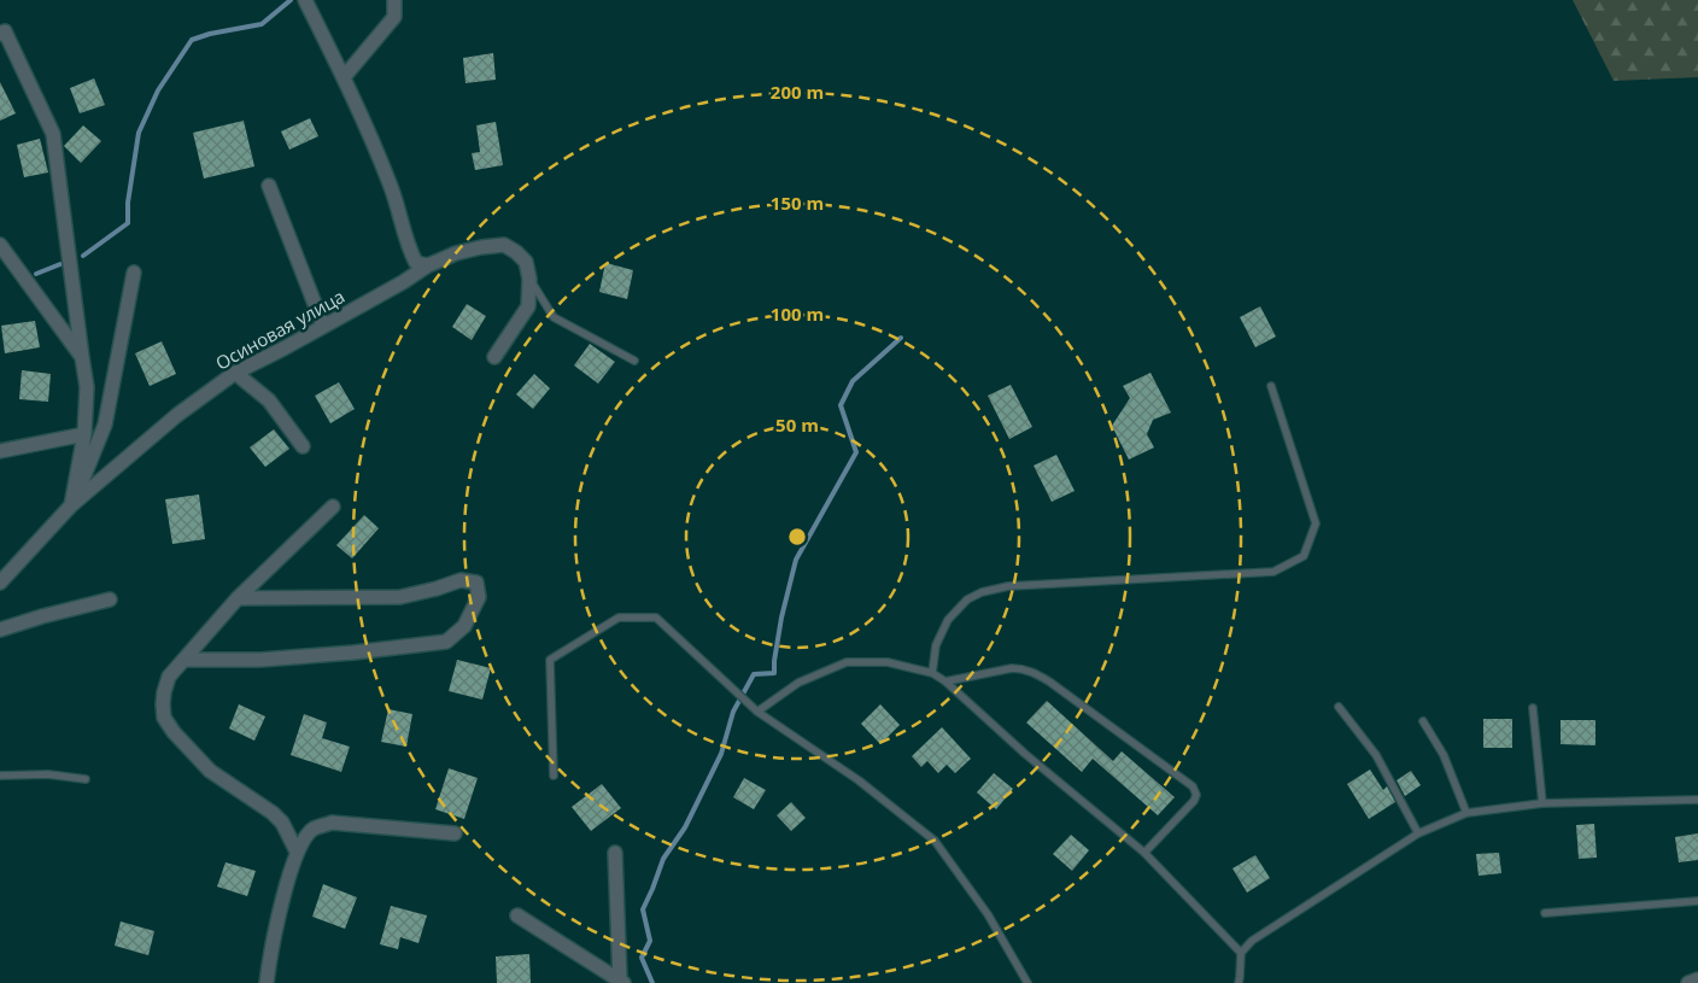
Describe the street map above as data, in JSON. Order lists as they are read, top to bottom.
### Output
{
  "streets": {
    "street": ["Осиновая улица"]
  },
  "rings": [
    "200 m",
    "150 m",
    "100 m",
    "50 m"
  ]
}
